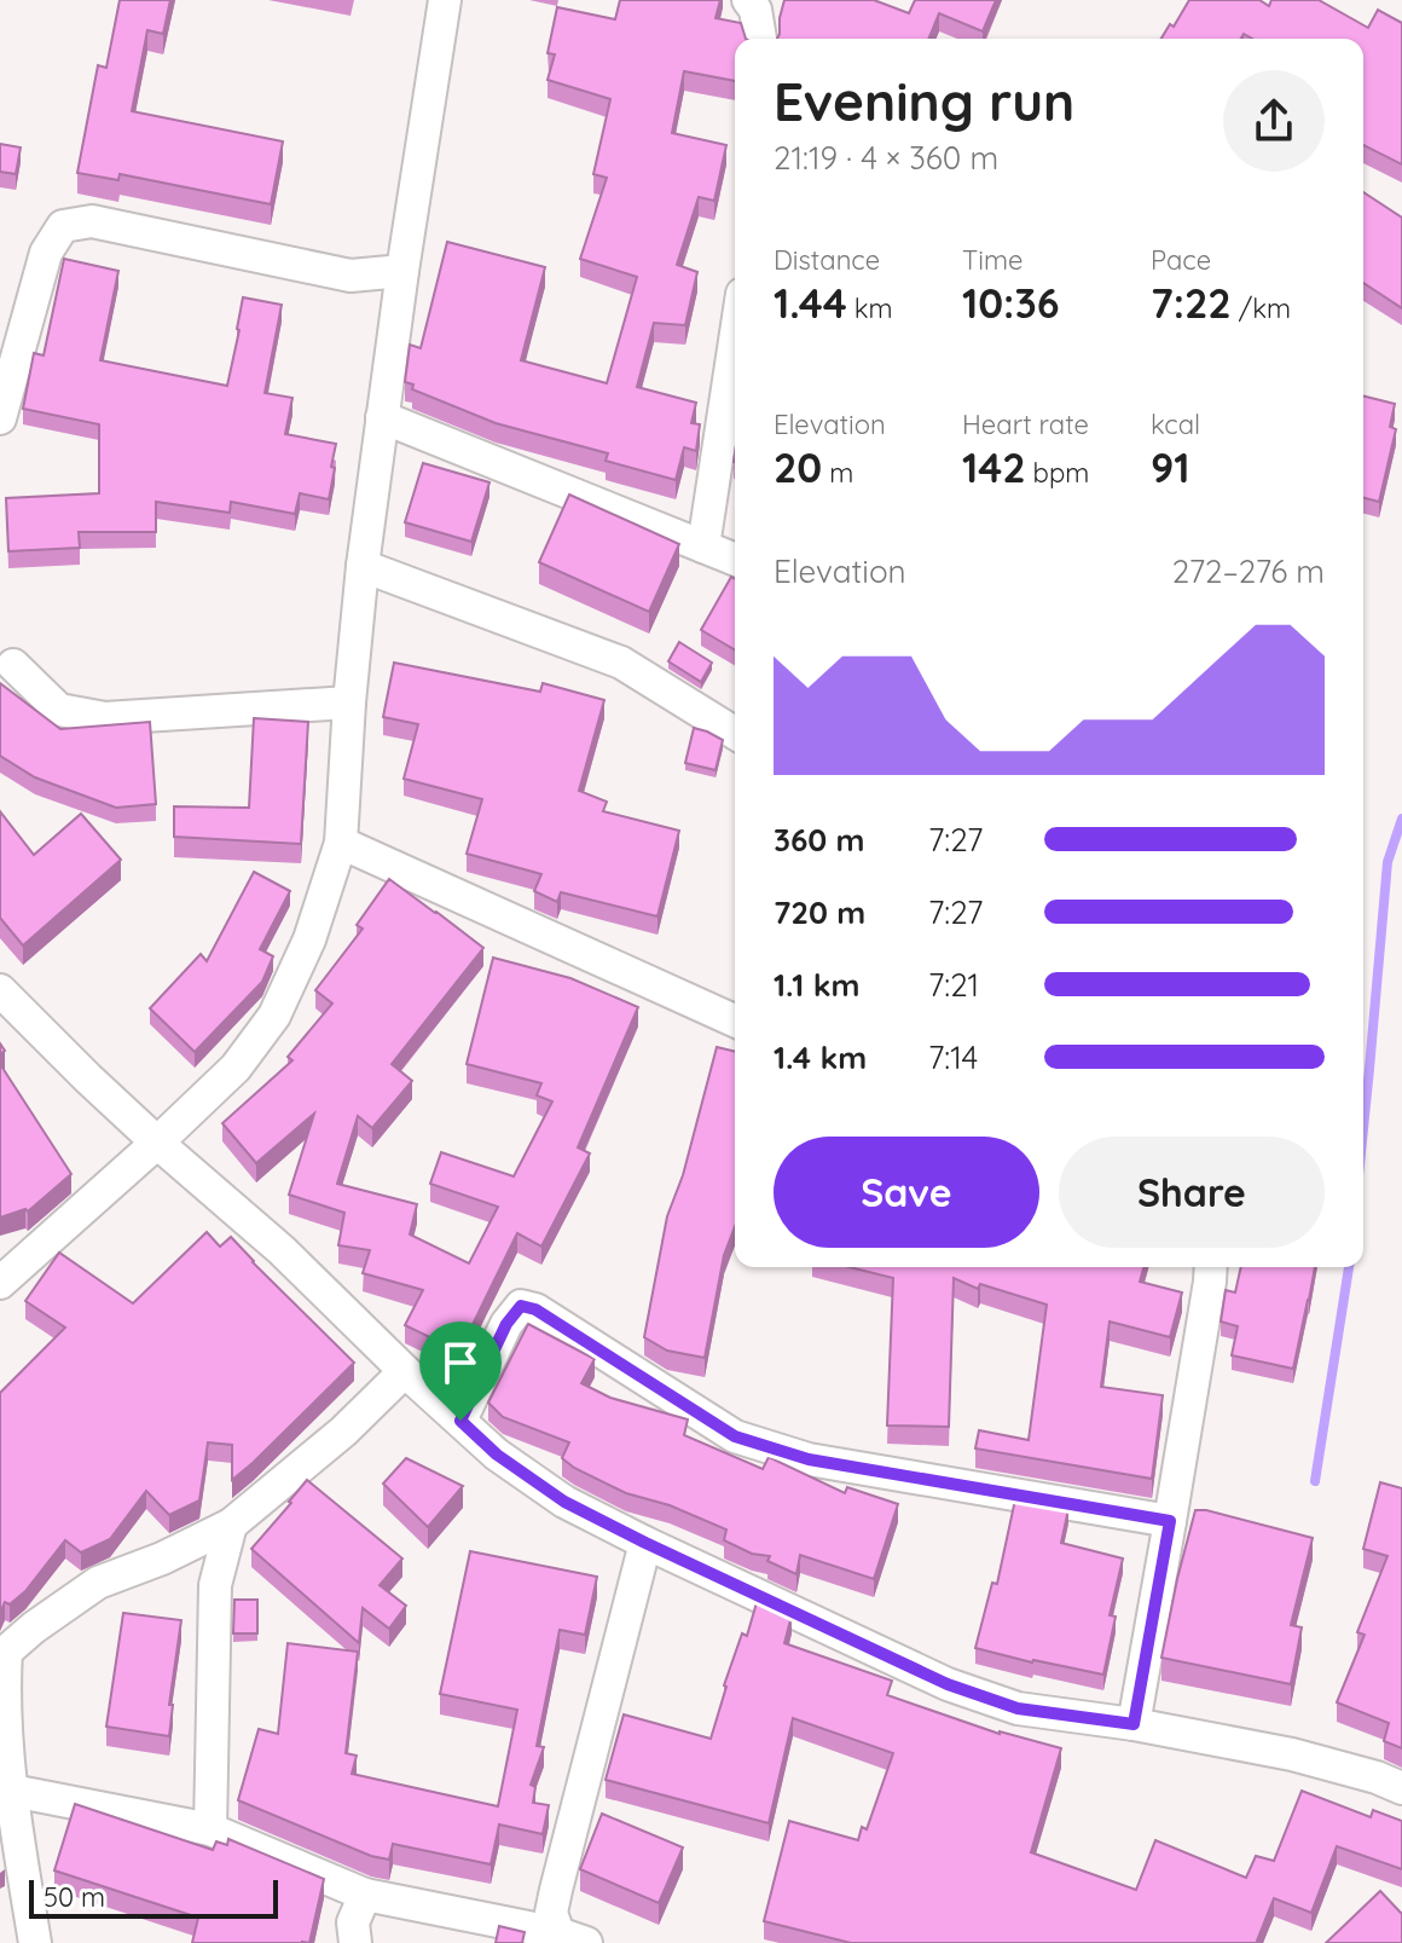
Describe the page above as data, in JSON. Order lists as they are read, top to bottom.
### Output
{
  "scale_bar": "50 m",
  "page": {
    "heading": ["Evening run", "21:19 · 4 × 360 m"],
    "stats": [
      ["Distance", "1.44 km"],
      ["Time", "10:36"],
      ["Pace", "7:22 /km"],
      ["Elevation", "20 m"],
      ["Heart rate", "142 bpm"],
      ["kcal", "91"]
    ],
    "chart": ["Elevation", "272–276 m"],
    "list": [
      {
        "name": "360 m",
        "note": "7:27"
      },
      {
        "name": "720 m",
        "note": "7:27"
      },
      {
        "name": "1.1 km",
        "note": "7:21"
      },
      {
        "name": "1.4 km",
        "note": "7:14"
      }
    ],
    "buttons": ["Save", "Share"],
    "scale": "50 m"
  }
}
